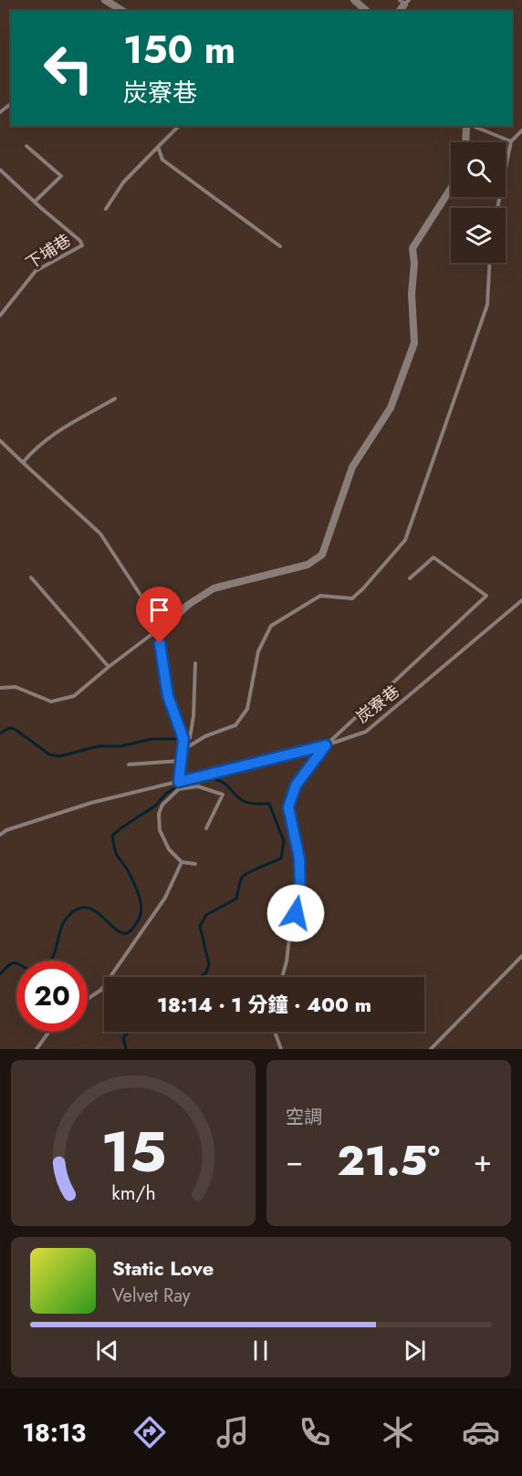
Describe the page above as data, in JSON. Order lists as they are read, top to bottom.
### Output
{
  "streets": {
    "lane": ["下埔巷", "炭寮巷"]
  },
  "page": {
    "turn": ["150 m", "炭寮巷"],
    "limit": "20",
    "trip": "18:14 · 1 分鐘 · 400 m",
    "tile": "空調",
    "heat": ["−", "21.5°", "+"],
    "song": ["Static Love", "Velvet Ray"],
    "tabs": "18:13",
    "gauge": ["15", "km/h"]
  }
}
